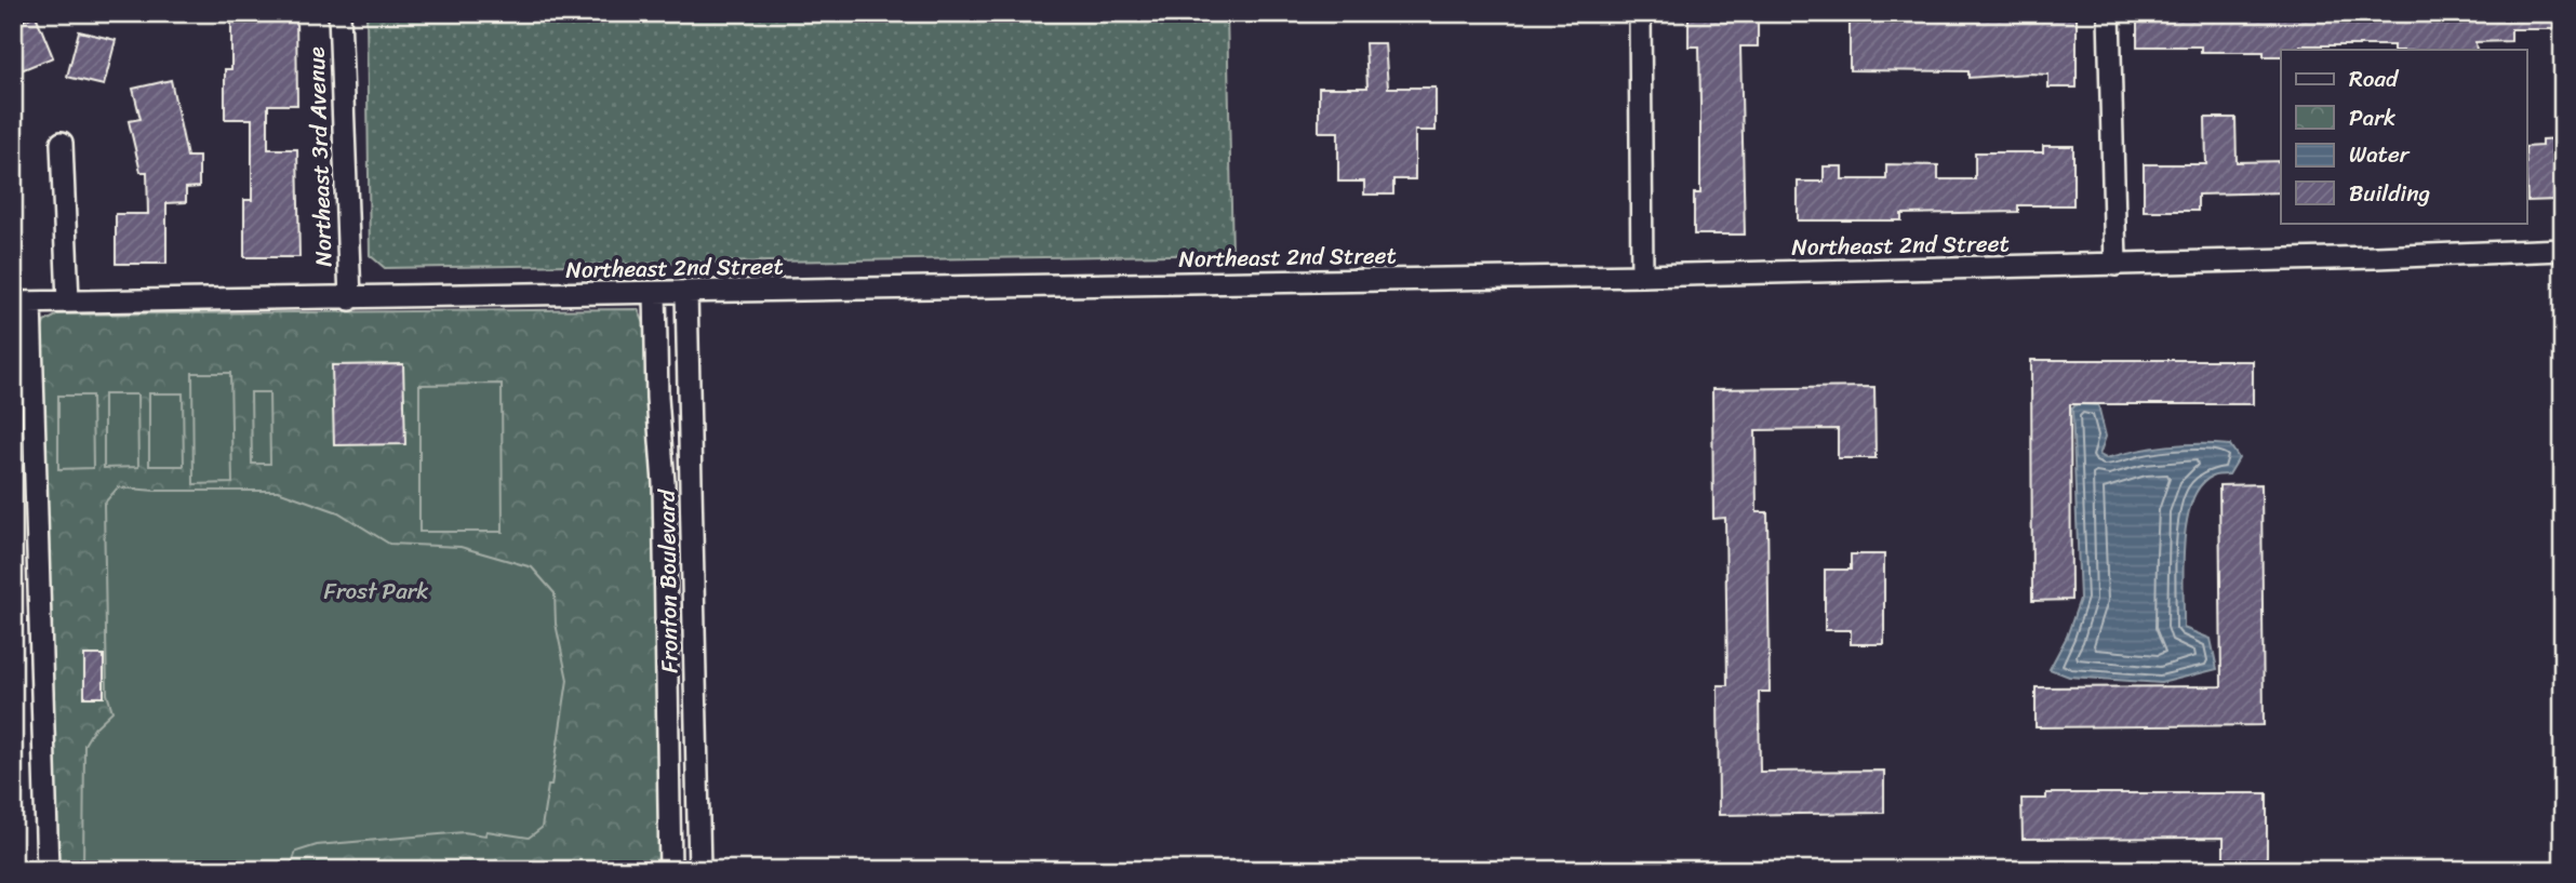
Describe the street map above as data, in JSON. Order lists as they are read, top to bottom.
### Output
{
  "streets": {
    "street": ["Northeast 3rd Avenue", "Northeast 2nd Street", "Fronton Boulevard"]
  },
  "crossings": [
    ["Northeast 3rd Avenue", "Northeast 2nd Street"],
    ["Northeast 2nd Street", "Fronton Boulevard"]
  ],
  "parks": ["Frost Park"],
  "legend": [
    "Road",
    "Park",
    "Water",
    "Building"
  ]
}
